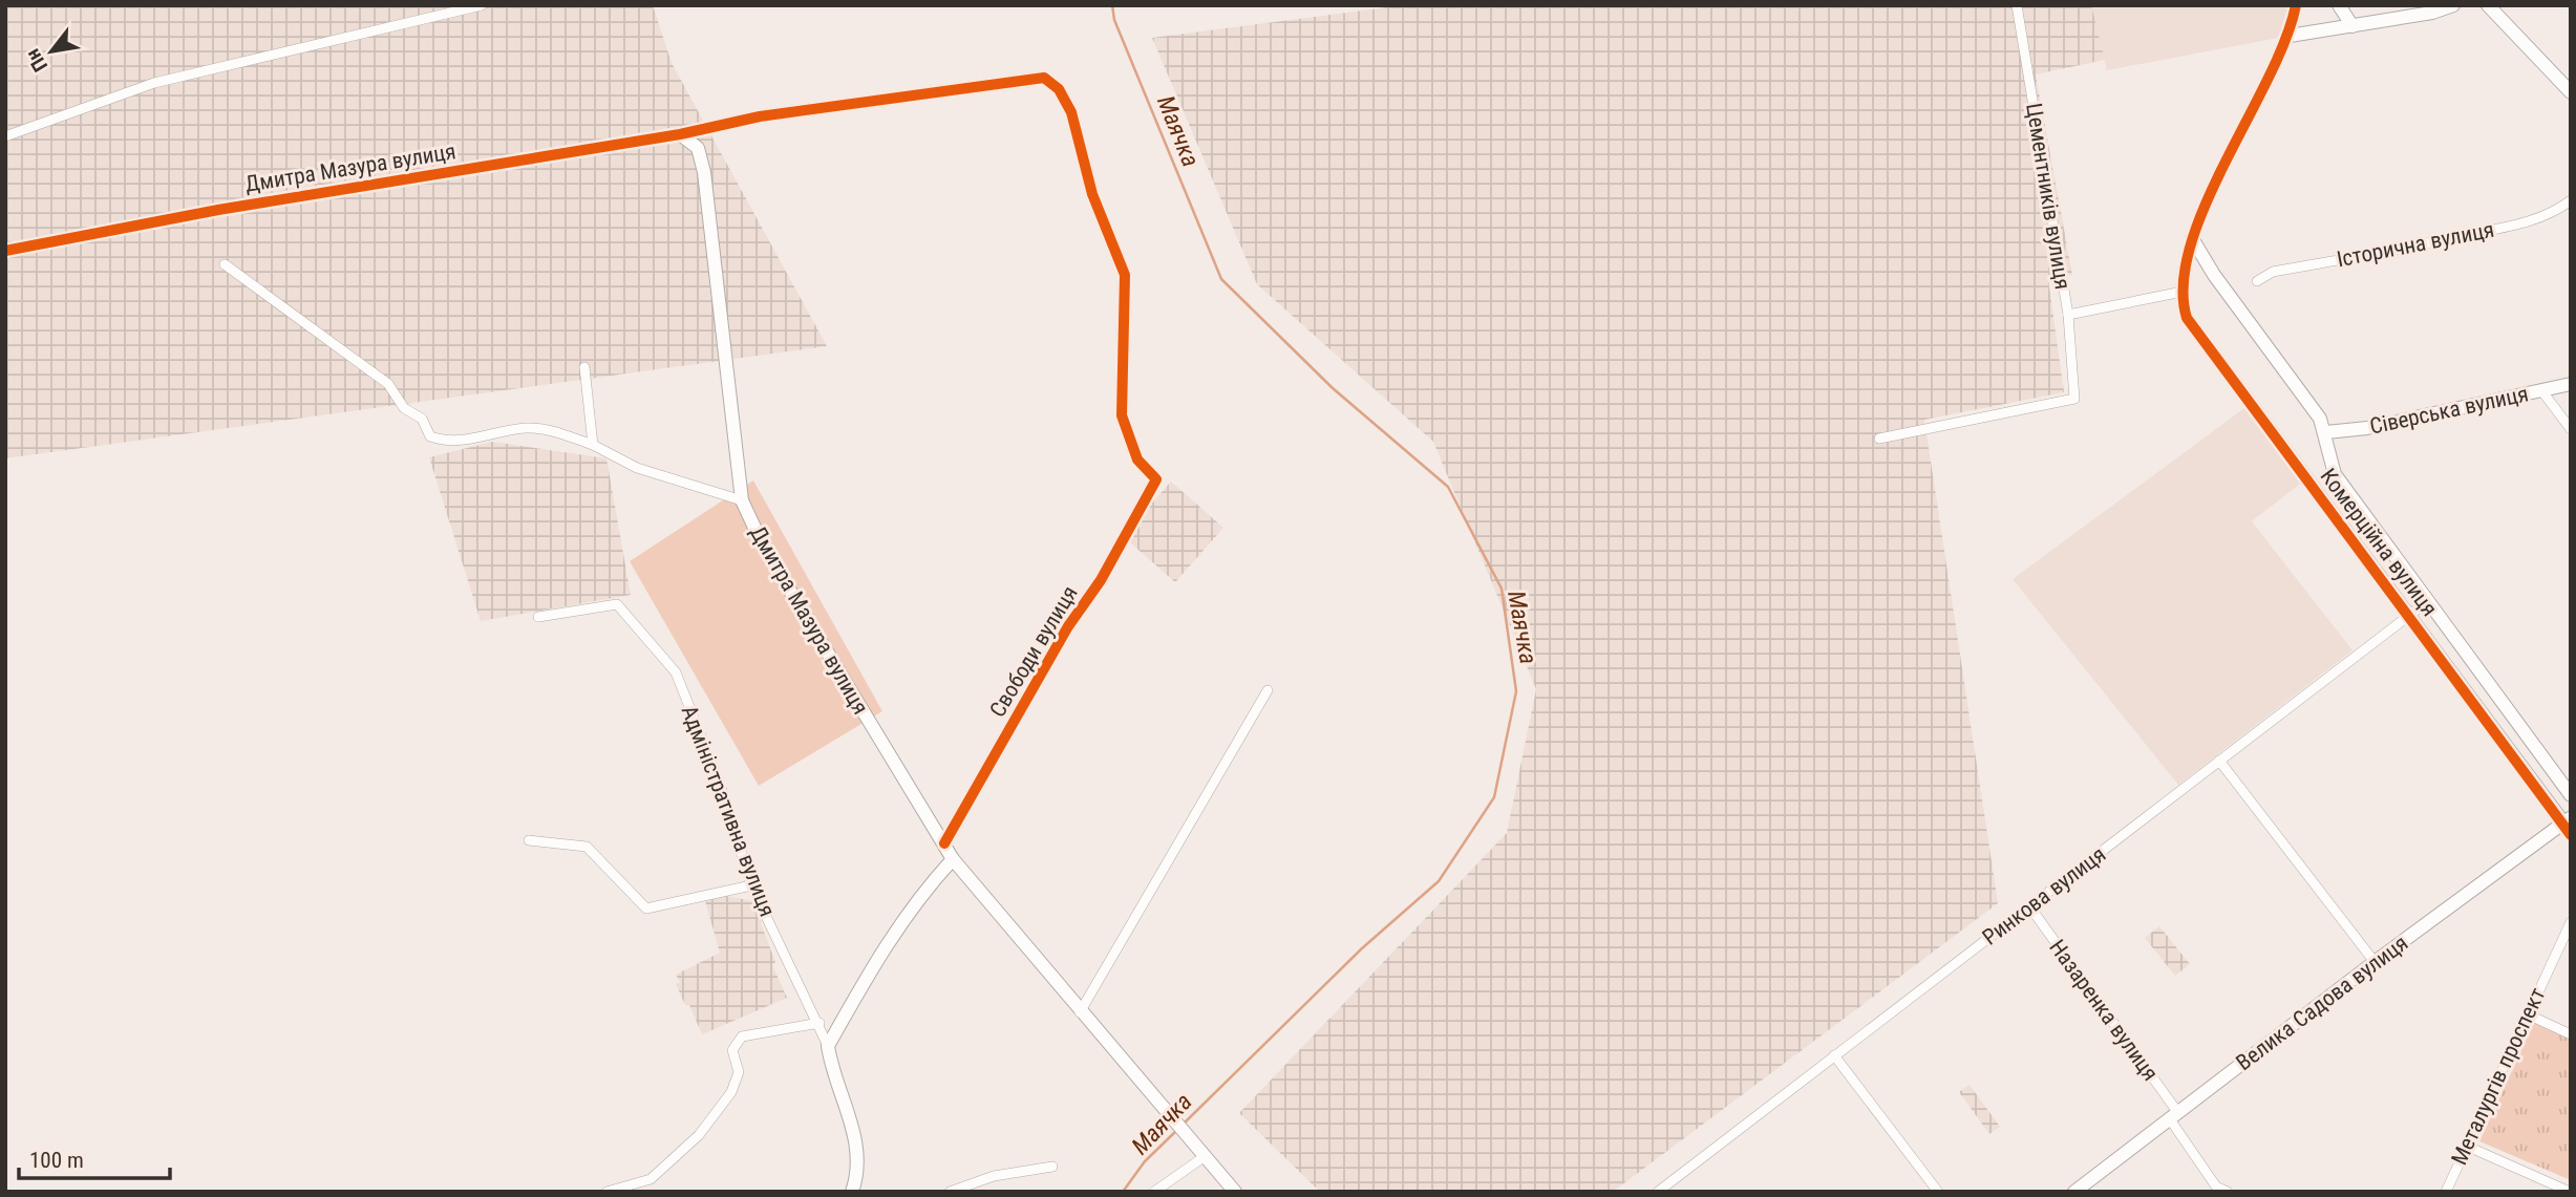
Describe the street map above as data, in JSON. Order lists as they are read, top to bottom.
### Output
{
  "streets": {
    "street": [
      "Дмитра Мазура вулиця",
      "Цементників вулиця",
      "Історична вулиця",
      "Сіверська вулиця",
      "Комерційна вулиця",
      "Свободи вулиця",
      "Адміністративна вулиця",
      "Ринкова вулиця",
      "Велика Садова вулиця",
      "Назаренка вулиця",
      "Металургів проспект"
    ]
  },
  "crossings": [
    ["Дмитра Мазура вулиця", "Свободи вулиця"],
    ["Цементників вулиця", "Комерційна вулиця"],
    ["Сіверська вулиця", "Комерційна вулиця"],
    ["Комерційна вулиця", "Ринкова вулиця"],
    ["Комерційна вулиця", "Велика Садова вулиця"],
    ["Ринкова вулиця", "Назаренка вулиця"],
    ["Велика Садова вулиця", "Назаренка вулиця"]
  ],
  "water": ["Маячка"],
  "scale_bar": "100 m",
  "north": "bottom left"
}
